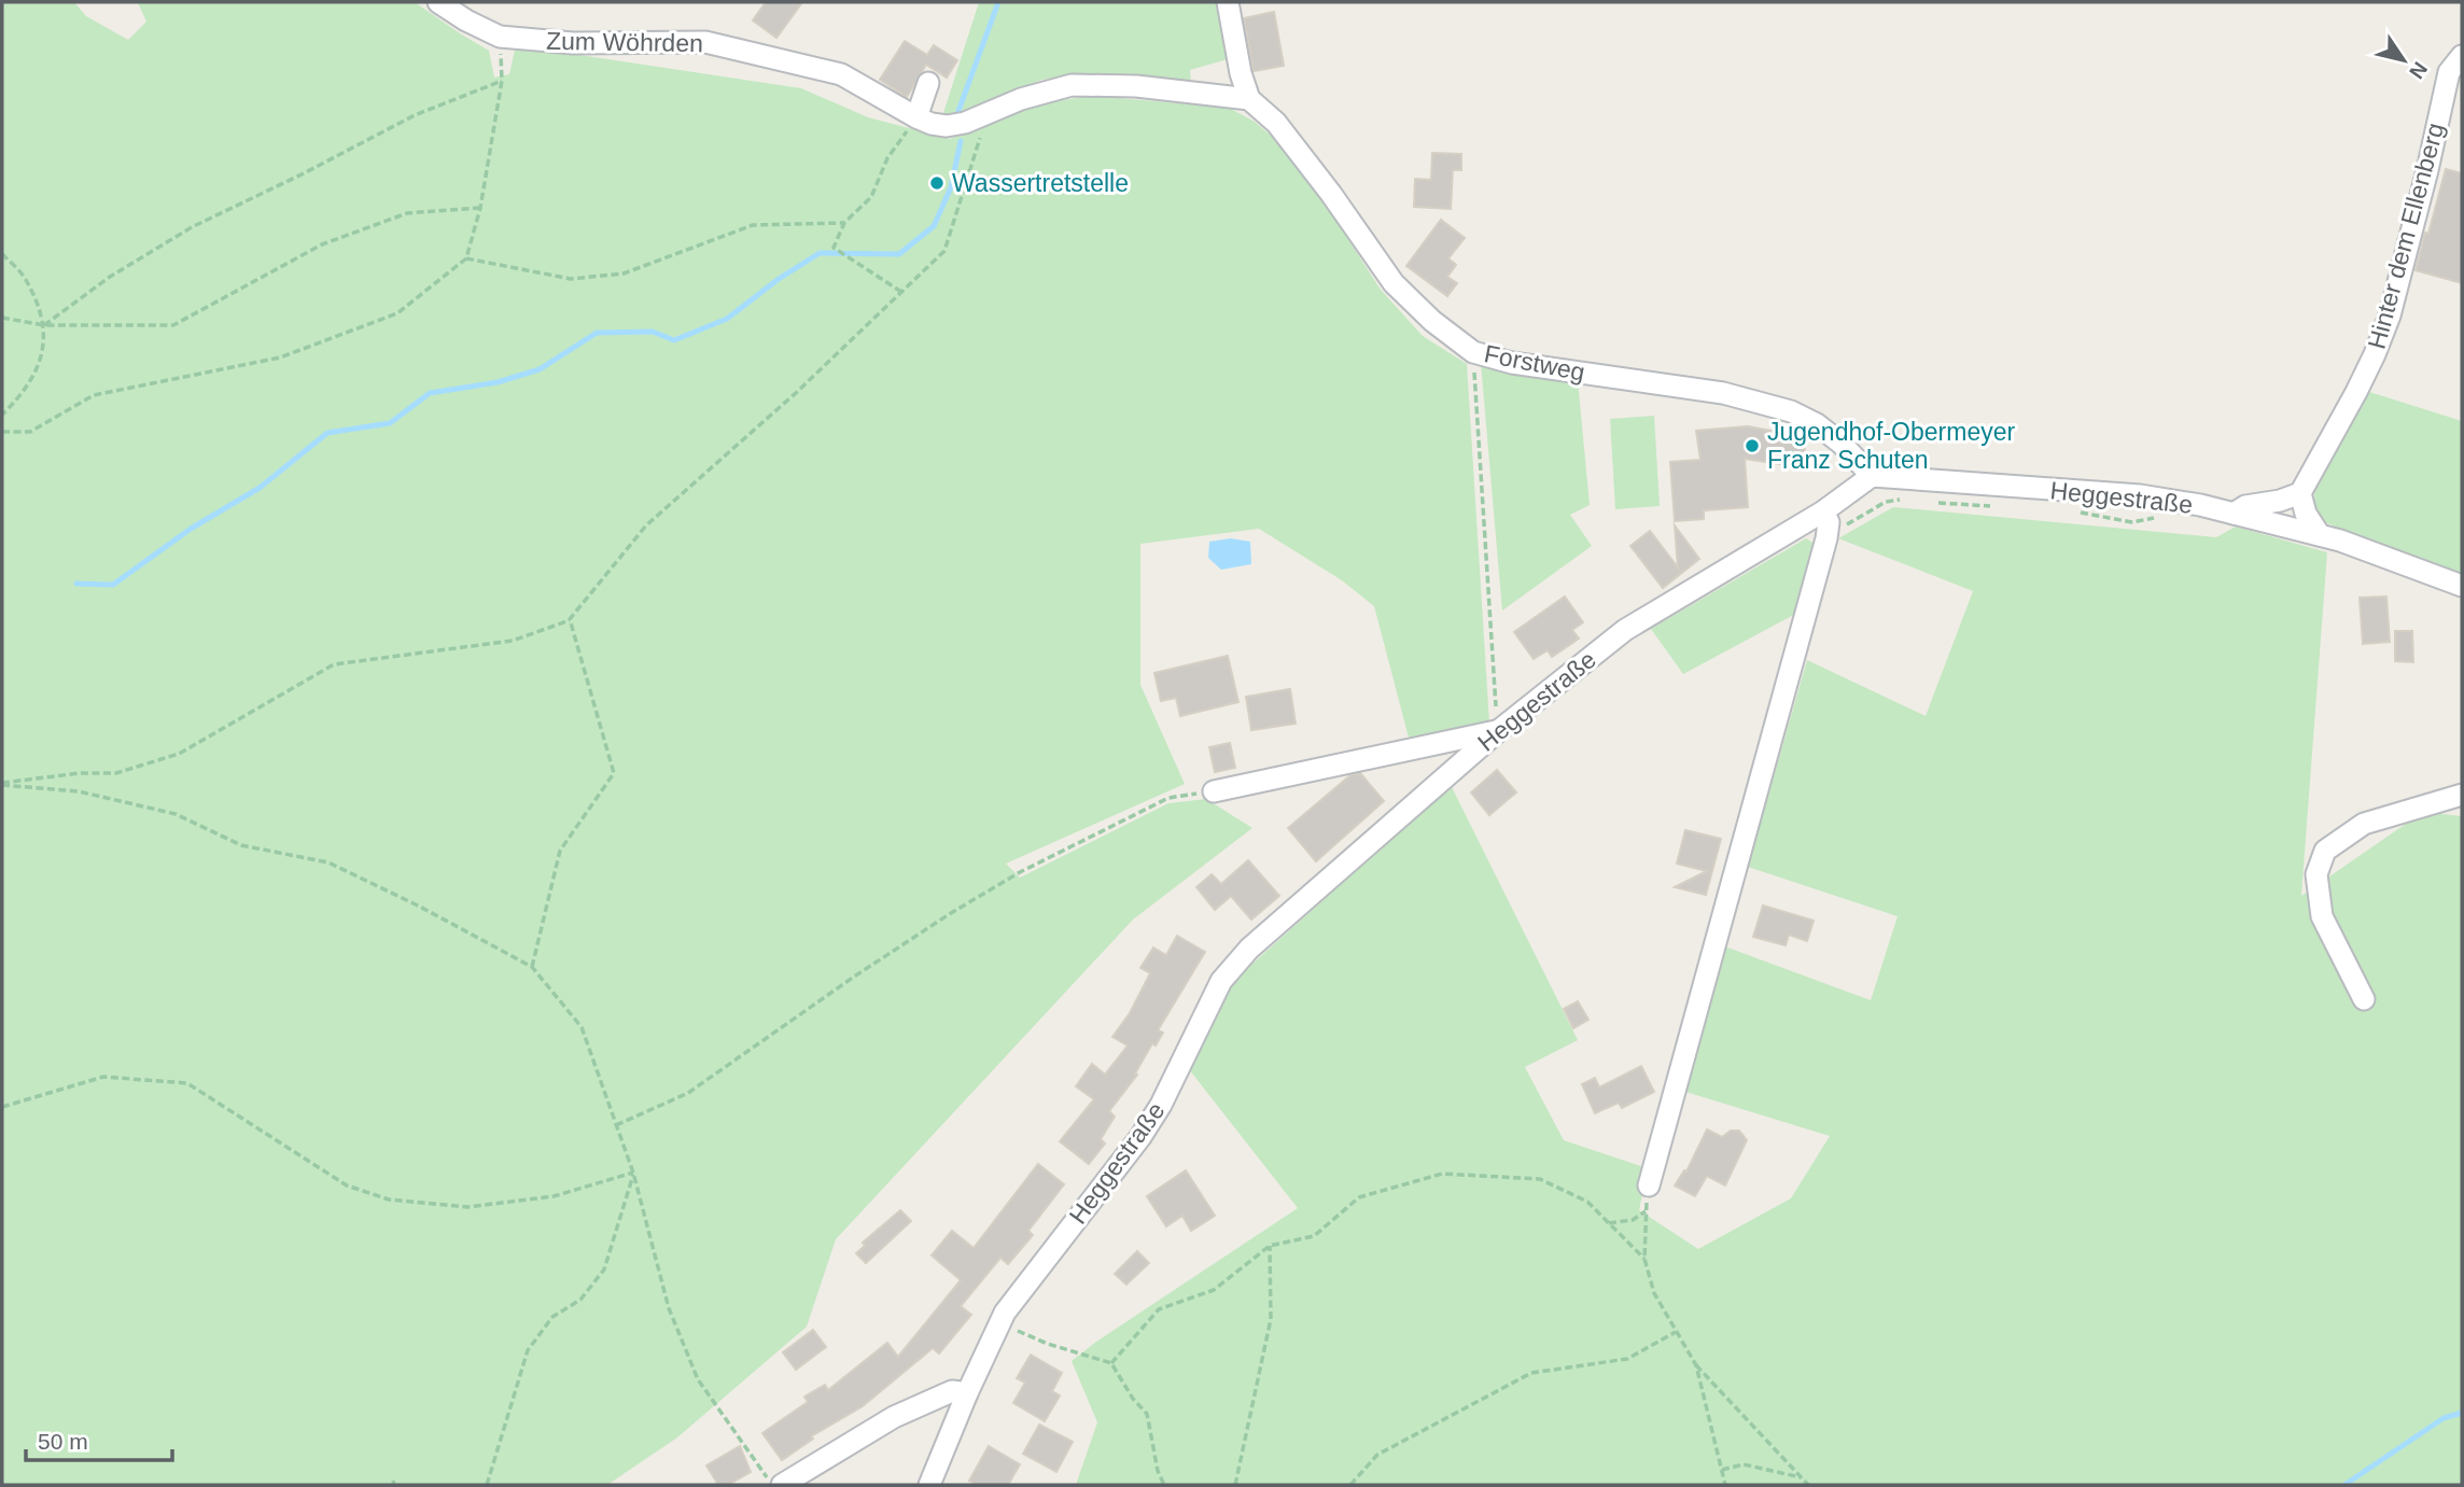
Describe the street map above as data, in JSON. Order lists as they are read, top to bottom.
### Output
{
  "streets": {
    "street": [
      "Zum Wöhrden",
      "Hinter dem Ellenberg",
      "Forstweg",
      "Heggestraße"
    ]
  },
  "crossings": [
    ["Zum Wöhrden", "Forstweg"],
    ["Forstweg", "Heggestraße"]
  ],
  "places": ["Wassertretstelle", "Jugendhof-Obermeyer Franz Schuten"],
  "scale_bar": "50 m",
  "north": "bottom right"
}
